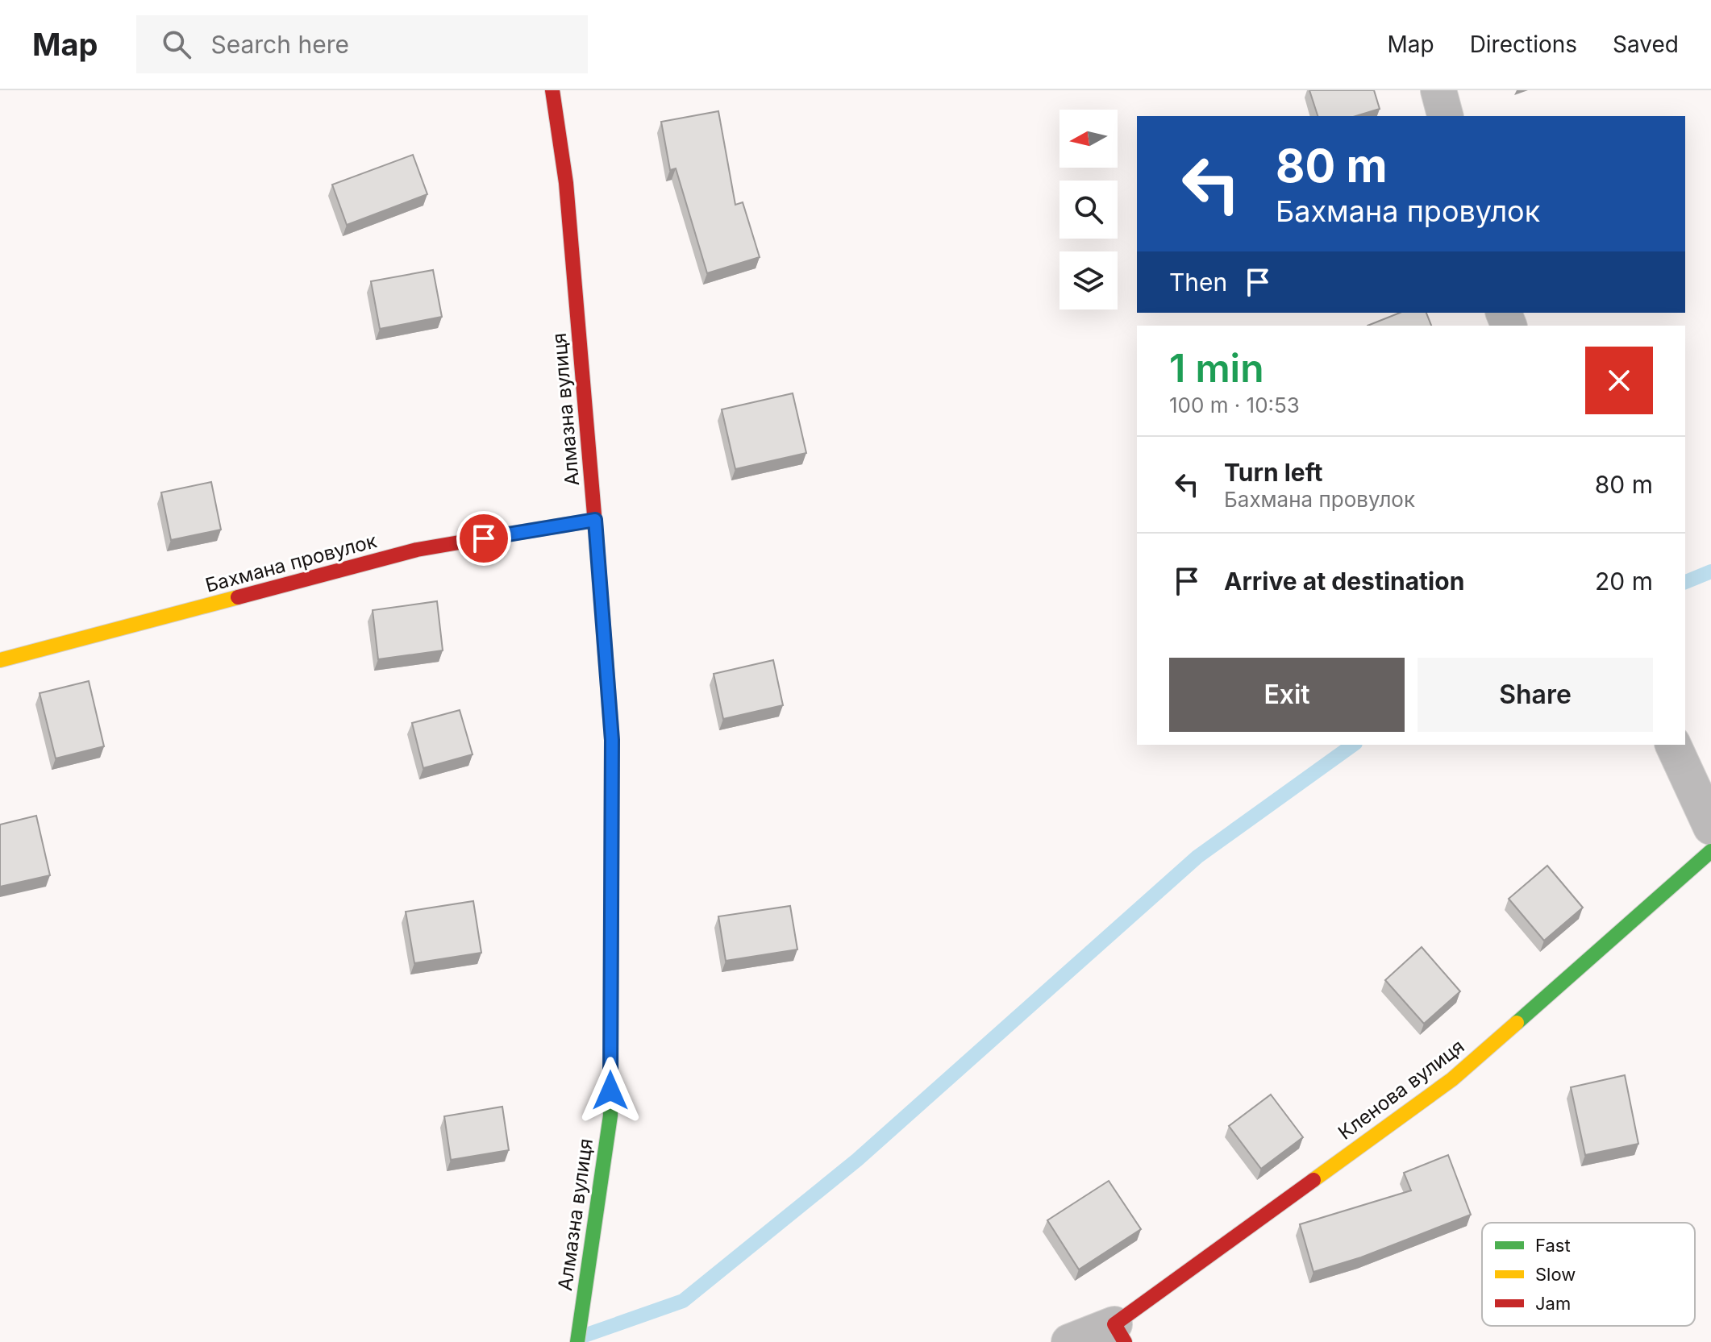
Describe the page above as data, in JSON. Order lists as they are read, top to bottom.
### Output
{
  "streets": {
    "street": ["Алмазна вулиця", "Бахмана провулок", "Кленова вулиця"]
  },
  "crossings": [
    ["Алмазна вулиця", "Бахмана провулок"]
  ],
  "legend": ["Fast", "Slow", "Jam"],
  "north": "left",
  "page": {
    "header": "Map",
    "search": "Search here",
    "nav": ["Map", "Directions", "Saved"],
    "turn": ["80 m", "Бахмана провулок"],
    "then": "Then",
    "heading": ["1 min", "100 m · 10:53"],
    "list": [
      {
        "name": "Turn left",
        "note": "Бахмана провулок",
        "value": "80 m"
      },
      {
        "name": "Arrive at destination",
        "value": "20 m"
      }
    ],
    "buttons": ["Exit", "Share"]
  }
}
